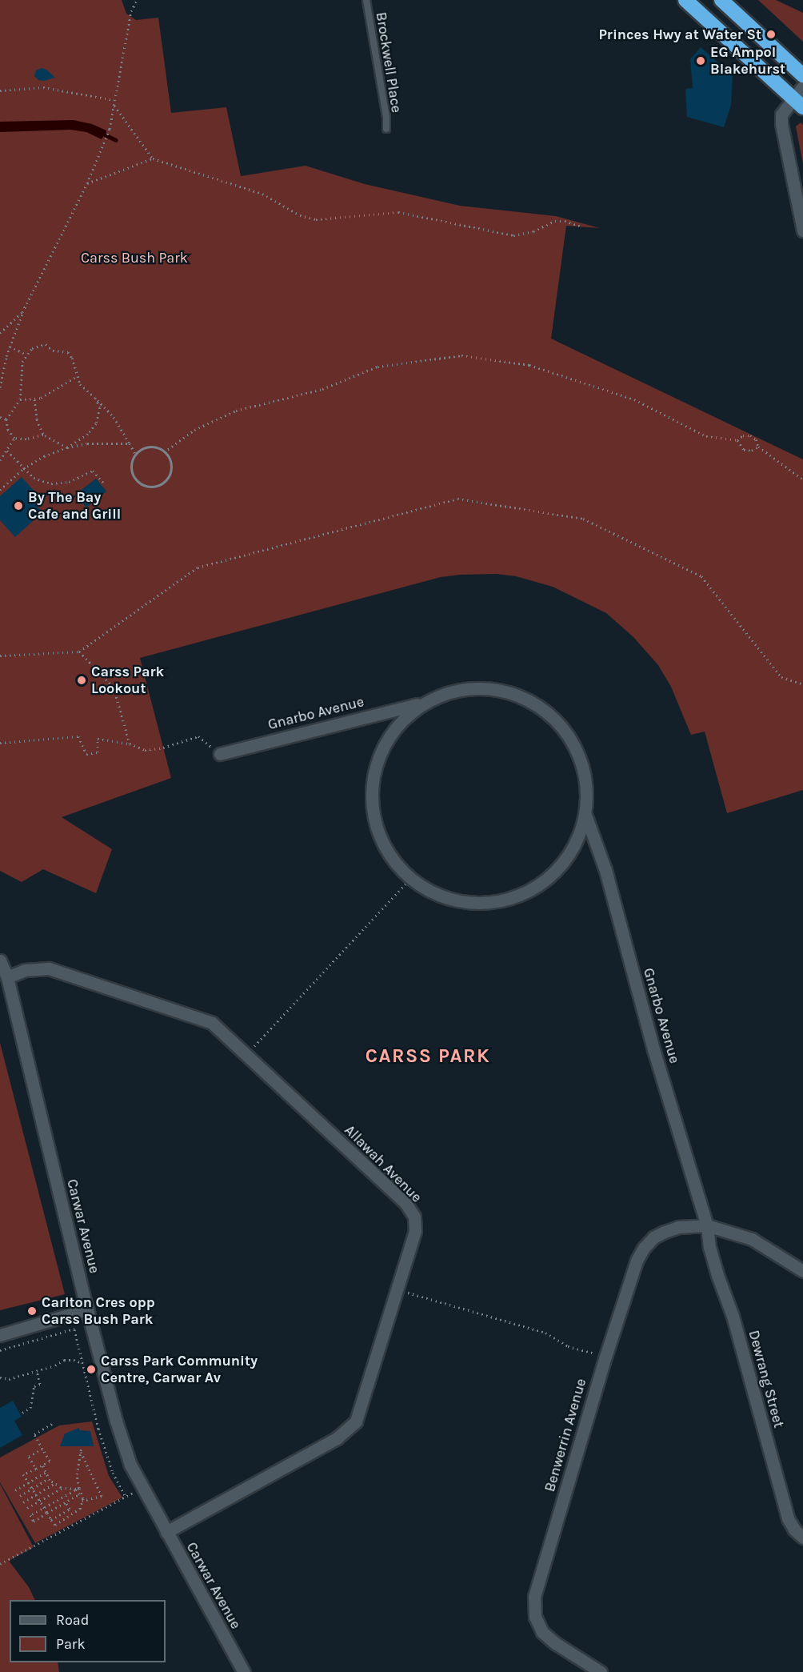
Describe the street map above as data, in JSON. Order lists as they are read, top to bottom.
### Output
{
  "streets": {
    "street": [
      "Gnarbo Avenue",
      "Allawah Avenue",
      "Carwar Avenue",
      "Dewrang Street",
      "Benwerrin Avenue"
    ],
    "lane": ["Brockwell Place"]
  },
  "crossings": [
    ["Gnarbo Avenue", "Dewrang Street"],
    ["Gnarbo Avenue", "Benwerrin Avenue"],
    ["Allawah Avenue", "Carwar Avenue"],
    ["Dewrang Street", "Benwerrin Avenue"]
  ],
  "districts": ["CARSS PARK"],
  "parks": ["Carss Bush Park"],
  "places": [
    "Princes Hwy at Water St",
    "EG Ampol Blakehurst",
    "By The Bay Cafe and Grill",
    "Carss Park Lookout",
    "Carlton Cres opp Carss Bush Park",
    "Carss Park Community Centre, Carwar Av"
  ],
  "legend": ["Road", "Park"]
}
